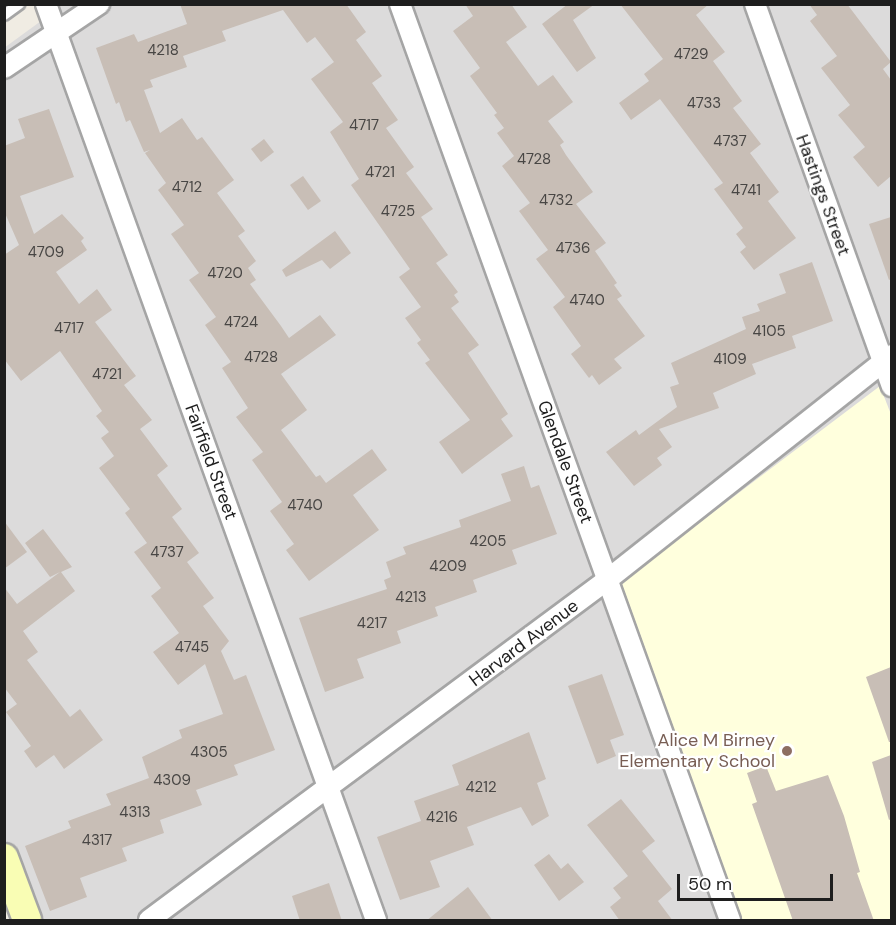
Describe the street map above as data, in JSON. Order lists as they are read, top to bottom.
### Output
{
  "streets": {
    "street": [
      "Hastings Street",
      "Fairfield Street",
      "Glendale Street",
      "Harvard Avenue"
    ]
  },
  "crossings": [
    ["Hastings Street", "Harvard Avenue"],
    ["Fairfield Street", "Harvard Avenue"],
    ["Glendale Street", "Harvard Avenue"]
  ],
  "places": ["Alice M Birney Elementary School"],
  "house_numbers": [
    "4218",
    "4729",
    "4733",
    "4717",
    "4737",
    "4728",
    "4721",
    "4712",
    "4741",
    "4732",
    "4725",
    "4736",
    "4709",
    "4720",
    "4740",
    "4724",
    "4717",
    "4105",
    "4728",
    "4109",
    "4721",
    "4740",
    "4205",
    "4737",
    "4209",
    "4213",
    "4217",
    "4745",
    "4305",
    "4309",
    "4212",
    "4313",
    "4216",
    "4317"
  ],
  "scale_bar": "50 m"
}
